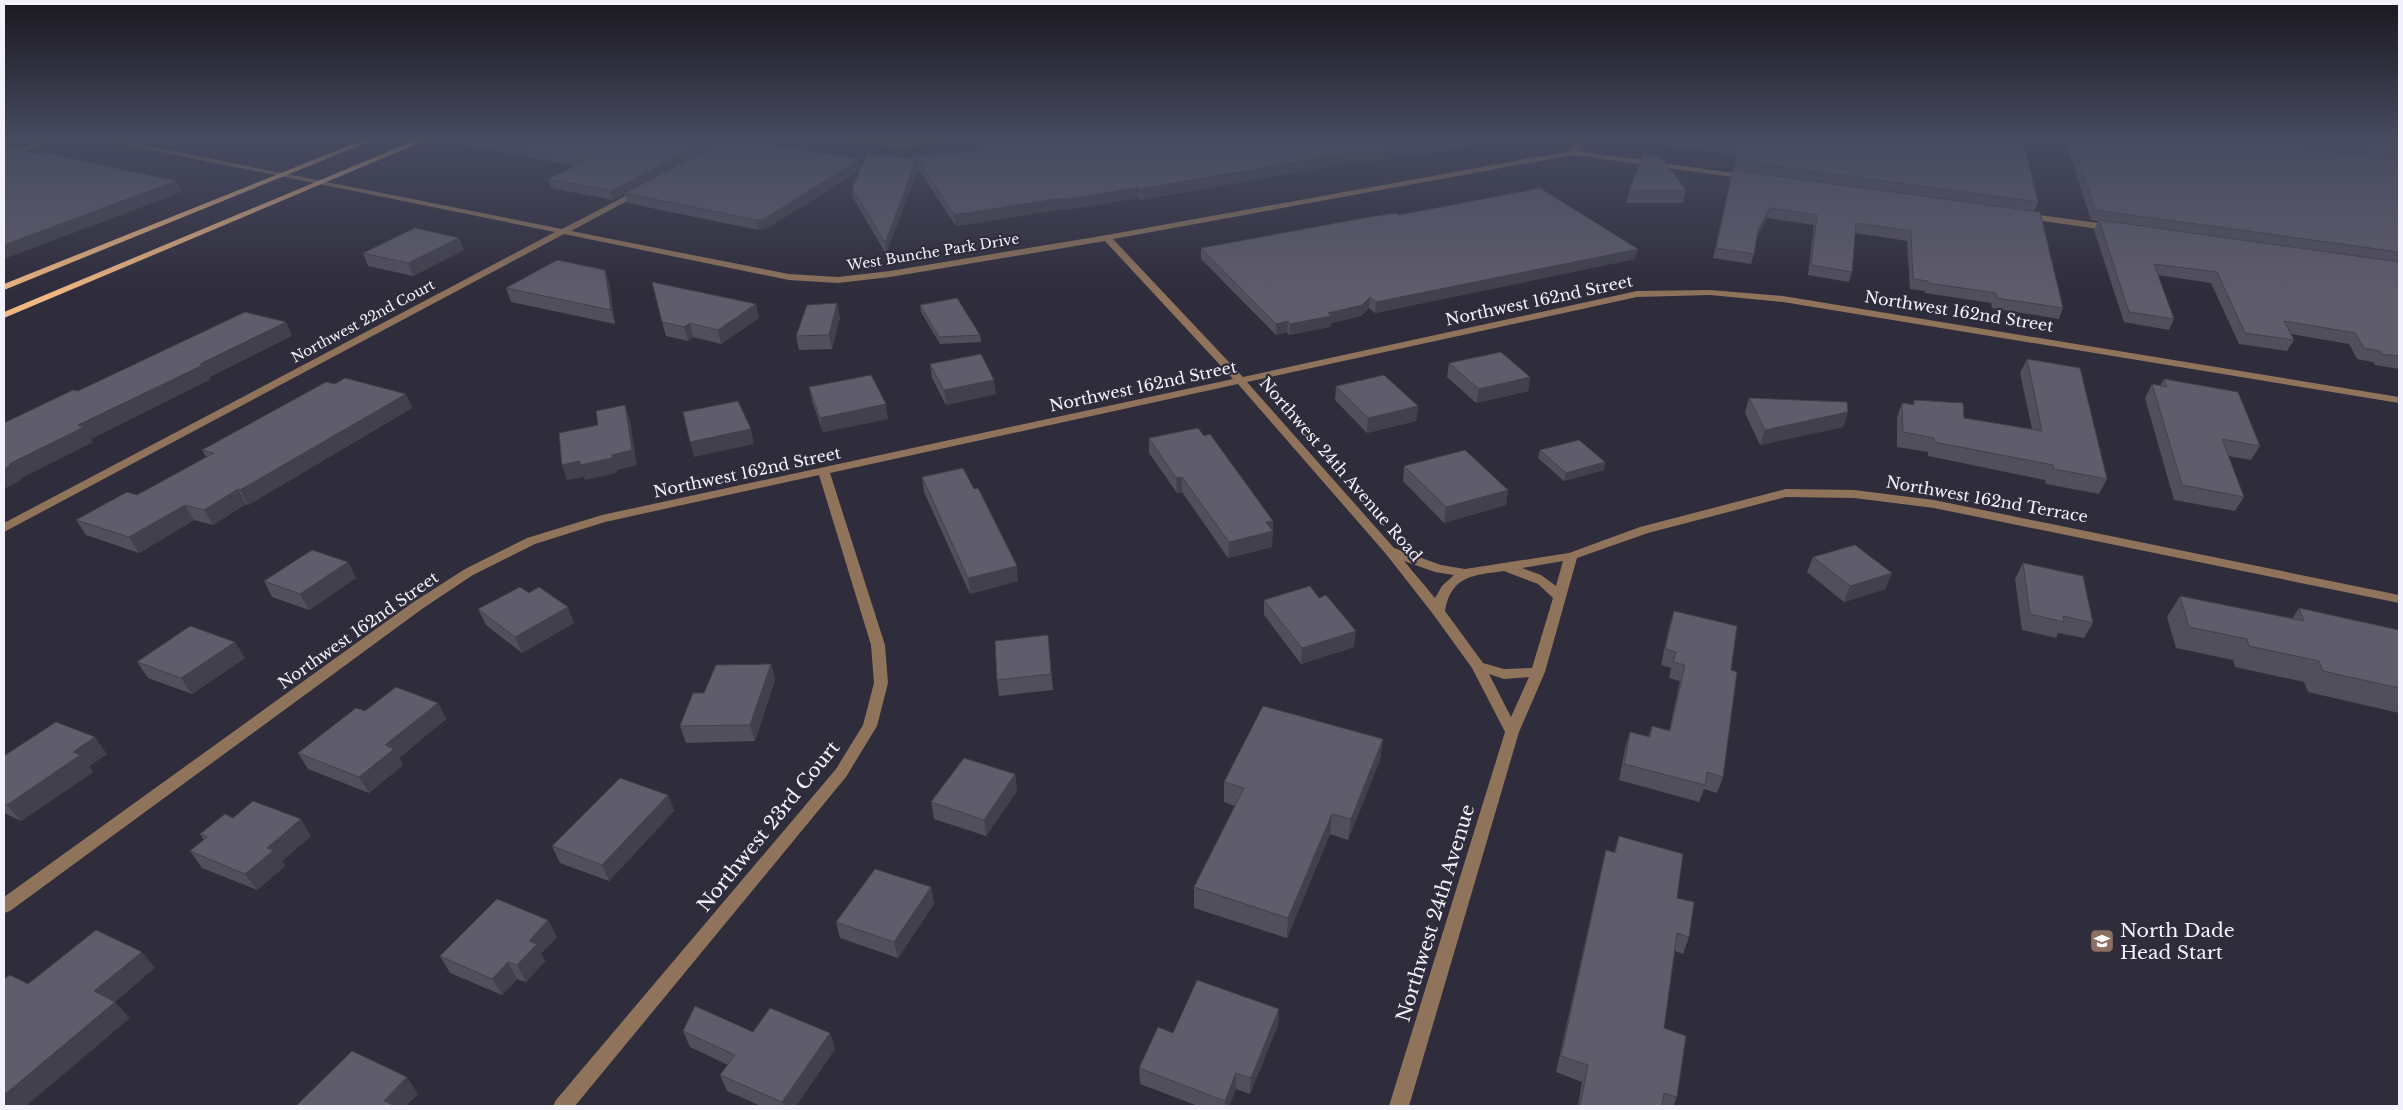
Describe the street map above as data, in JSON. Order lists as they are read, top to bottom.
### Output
{
  "streets": {
    "street": [
      "West Bunche Park Drive",
      "Northwest 162nd Street",
      "Northwest 22nd Court",
      "Northwest 24th Avenue Road",
      "Northwest 162nd Terrace",
      "Northwest 23rd Court",
      "Northwest 24th Avenue"
    ]
  },
  "crossings": [
    ["West Bunche Park Drive", "Northwest 22nd Court"],
    ["West Bunche Park Drive", "Northwest 24th Avenue Road"],
    ["Northwest 162nd Street", "Northwest 24th Avenue Road"],
    ["Northwest 162nd Street", "Northwest 23rd Court"],
    ["Northwest 24th Avenue Road", "Northwest 162nd Terrace"],
    ["Northwest 24th Avenue Road", "Northwest 24th Avenue"]
  ],
  "places": {
    "school or university": ["North Dade Head Start"]
  }
}
